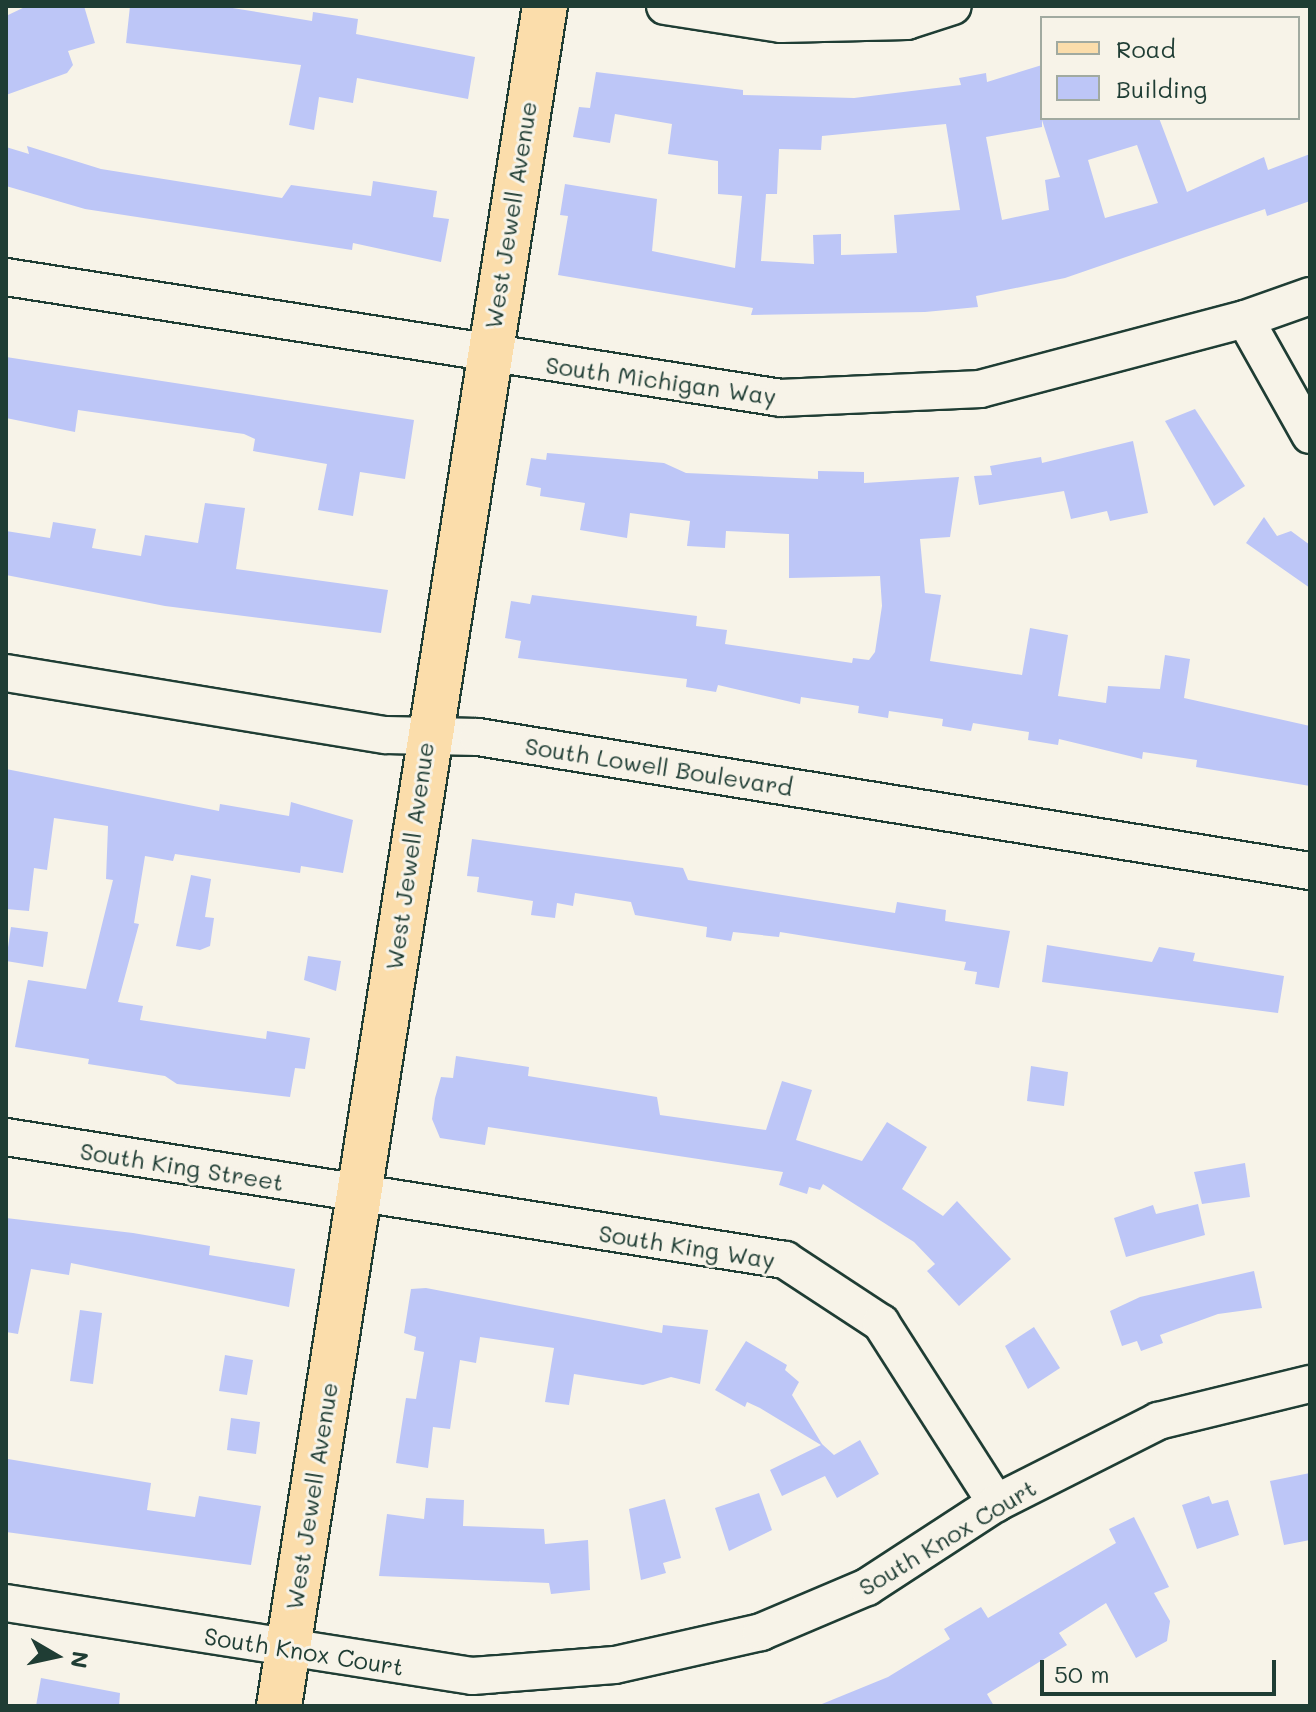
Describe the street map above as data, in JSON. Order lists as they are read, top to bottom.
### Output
{
  "streets": {
    "main road": ["West Jewell Avenue"],
    "street": [
      "South Michigan Way",
      "South Lowell Boulevard",
      "South King Street",
      "South King Way",
      "South Knox Court"
    ]
  },
  "crossings": [
    ["West Jewell Avenue", "South Michigan Way"],
    ["West Jewell Avenue", "South Lowell Boulevard"],
    ["West Jewell Avenue", "South King Street"],
    ["West Jewell Avenue", "South King Way"],
    ["West Jewell Avenue", "South Knox Court"],
    ["South King Street", "South King Way"],
    ["South King Way", "South Knox Court"]
  ],
  "legend": ["Road", "Building"],
  "scale_bar": "50 m",
  "north": "right"
}
